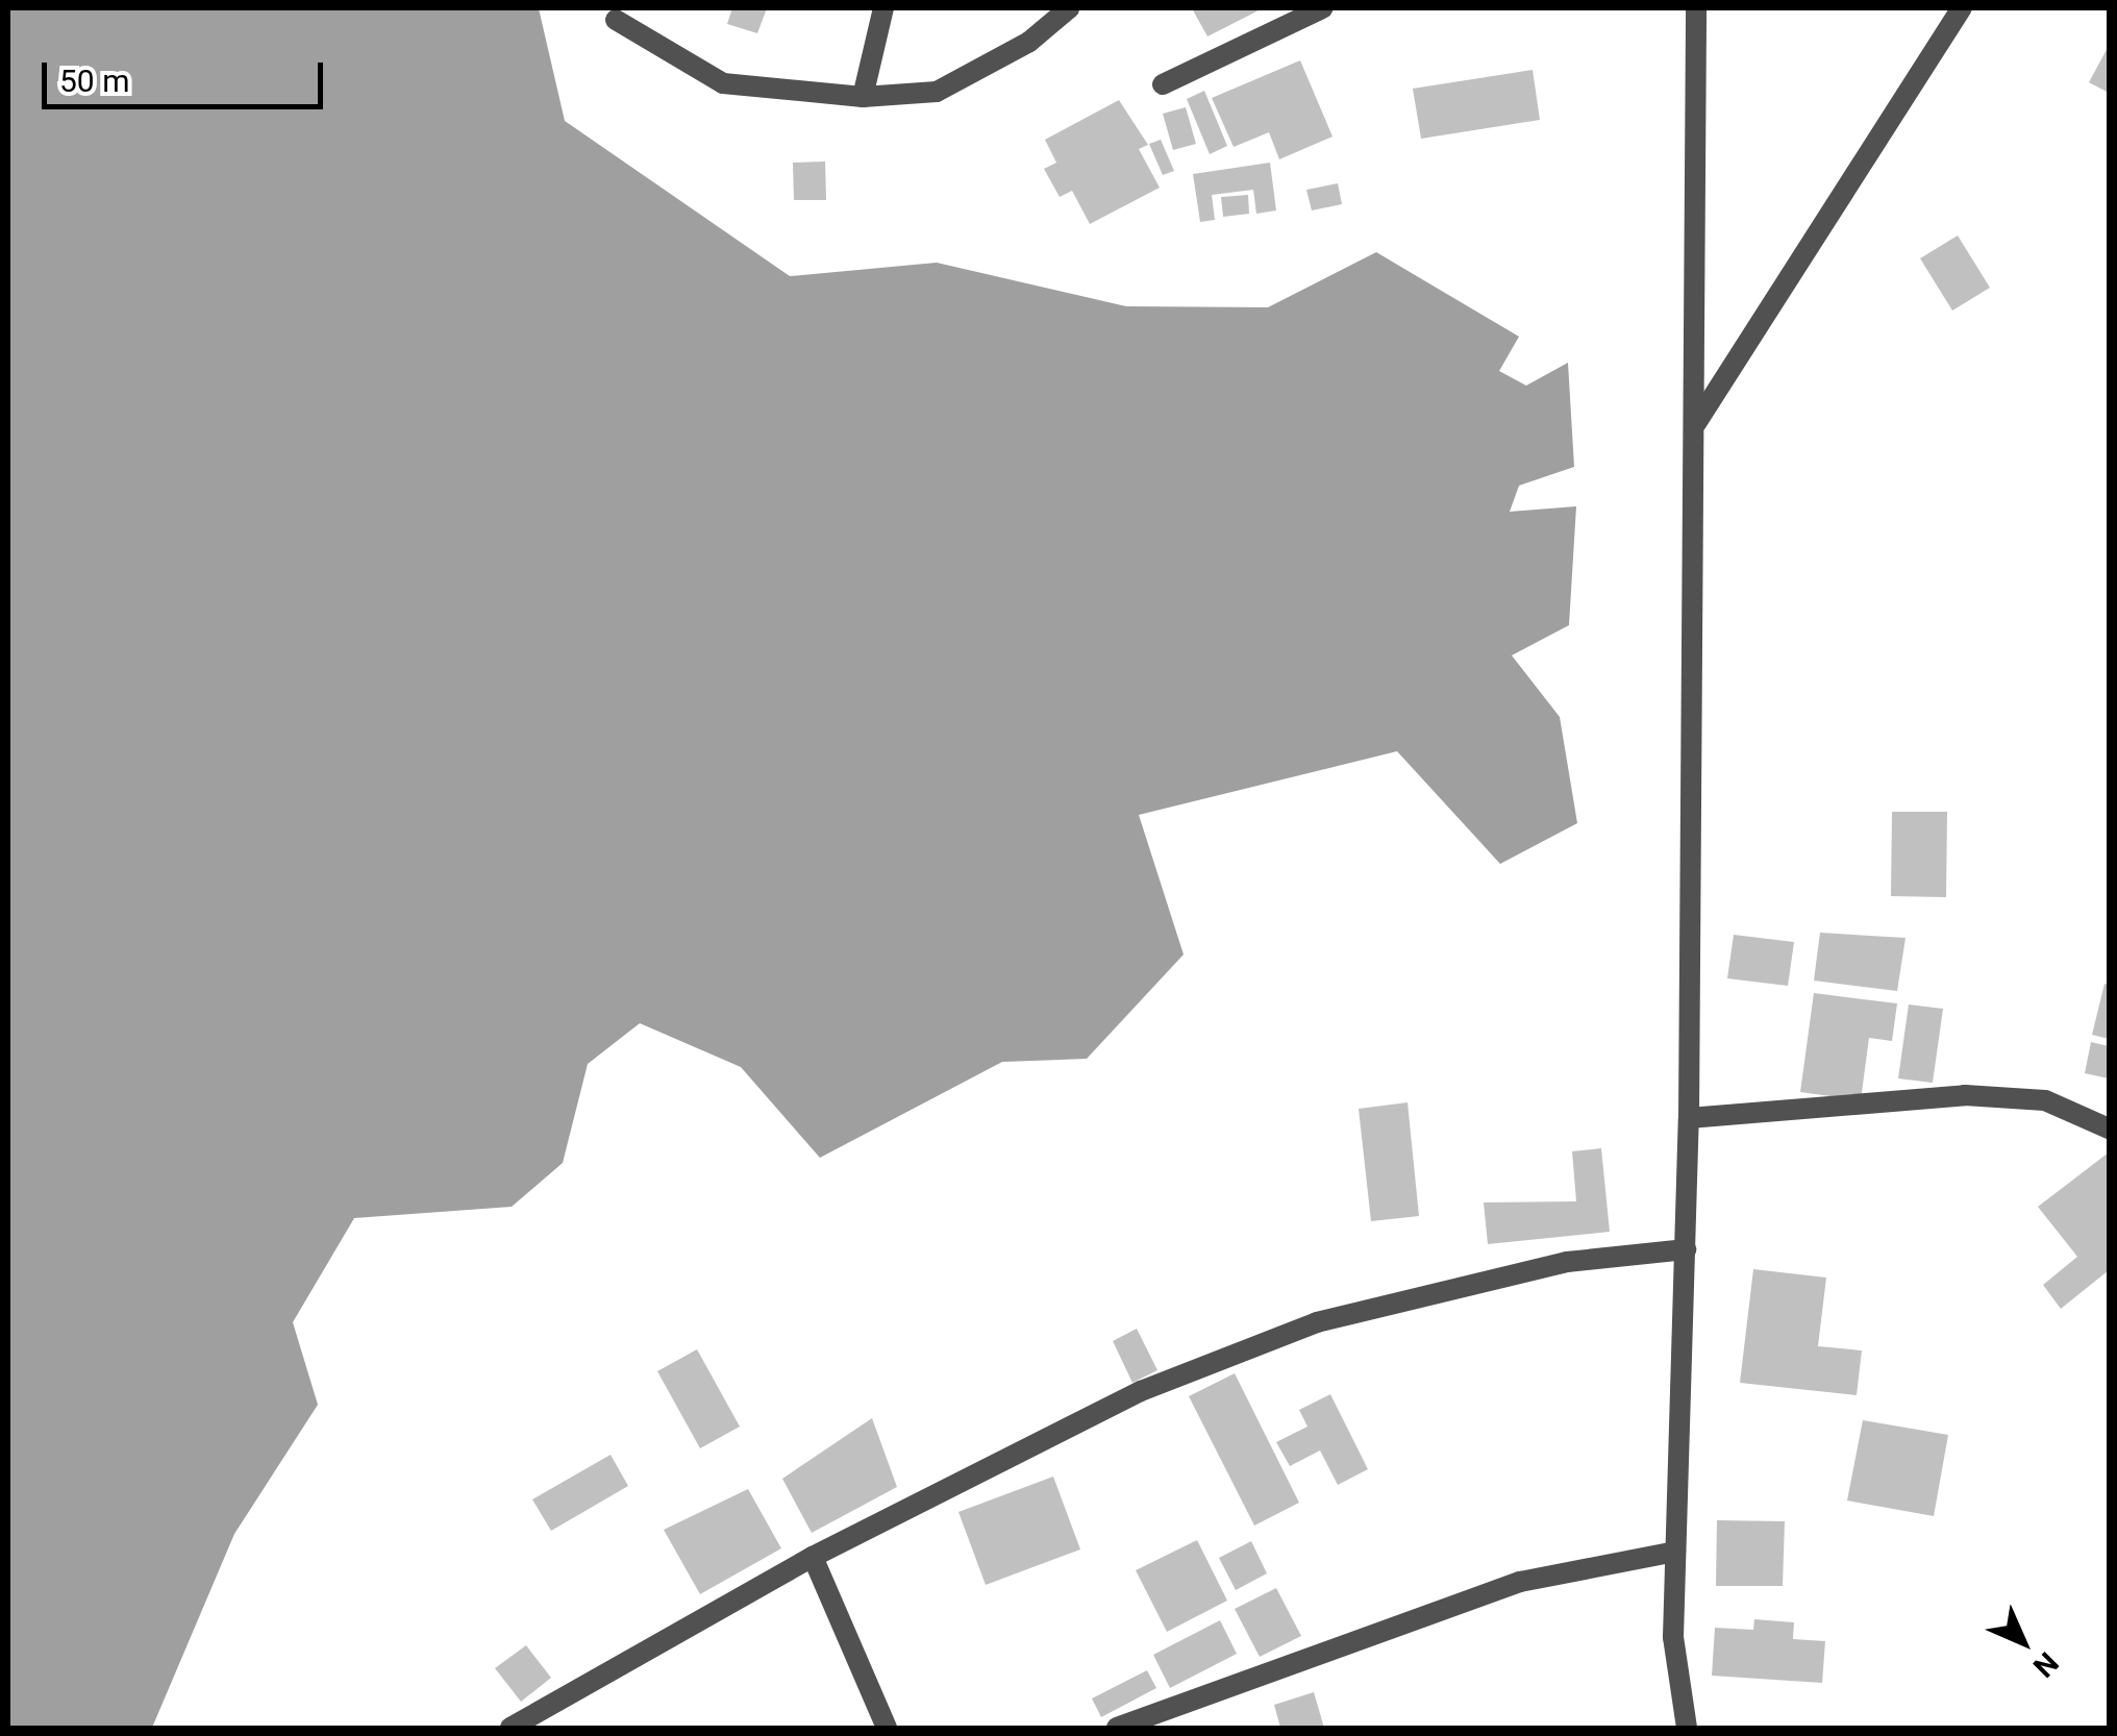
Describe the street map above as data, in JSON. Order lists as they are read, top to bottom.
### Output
{
  "scale_bar": "50 m",
  "north": "bottom right"
}
